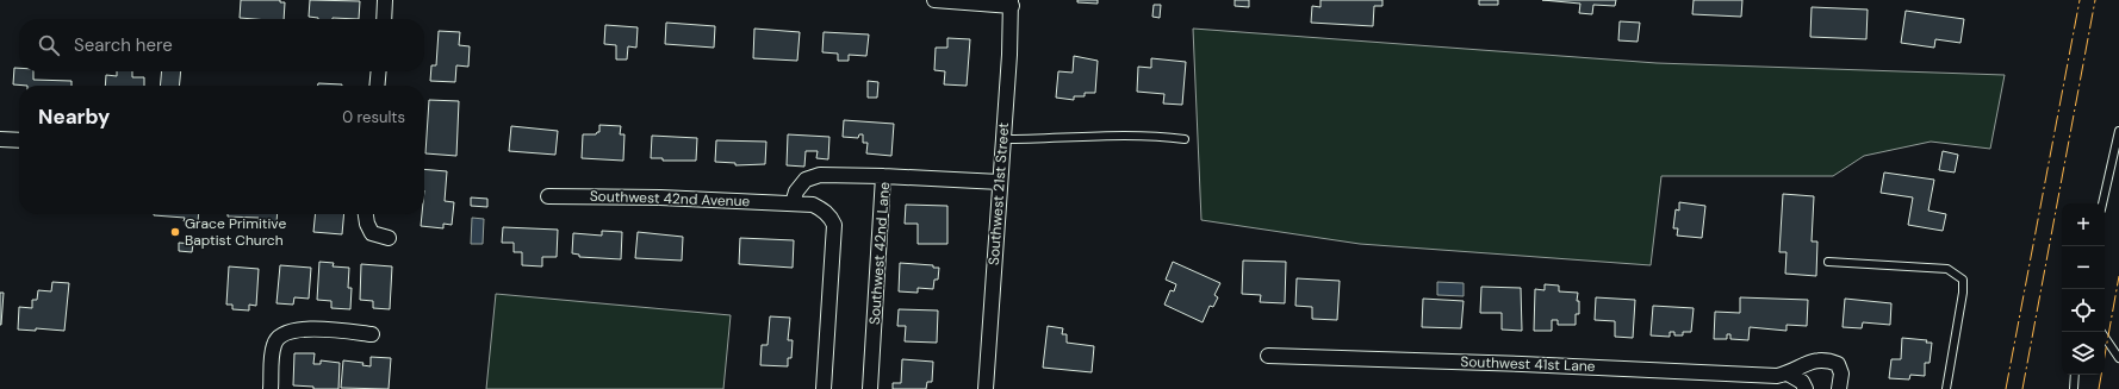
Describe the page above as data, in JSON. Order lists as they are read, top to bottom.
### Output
{
  "streets": {
    "street": [
      "Southwest 21st Street",
      "Southwest 42nd Avenue",
      "Southwest 42nd Lane",
      "Southwest 41st Lane"
    ]
  },
  "crossings": [
    ["Southwest 21st Street", "Southwest 42nd Lane"]
  ],
  "places": ["Grace Primitive Baptist Church"],
  "page": {
    "search": "Search here",
    "heading": ["Nearby", "0 results"],
    "map_buttons": ["+", "−"]
  }
}
